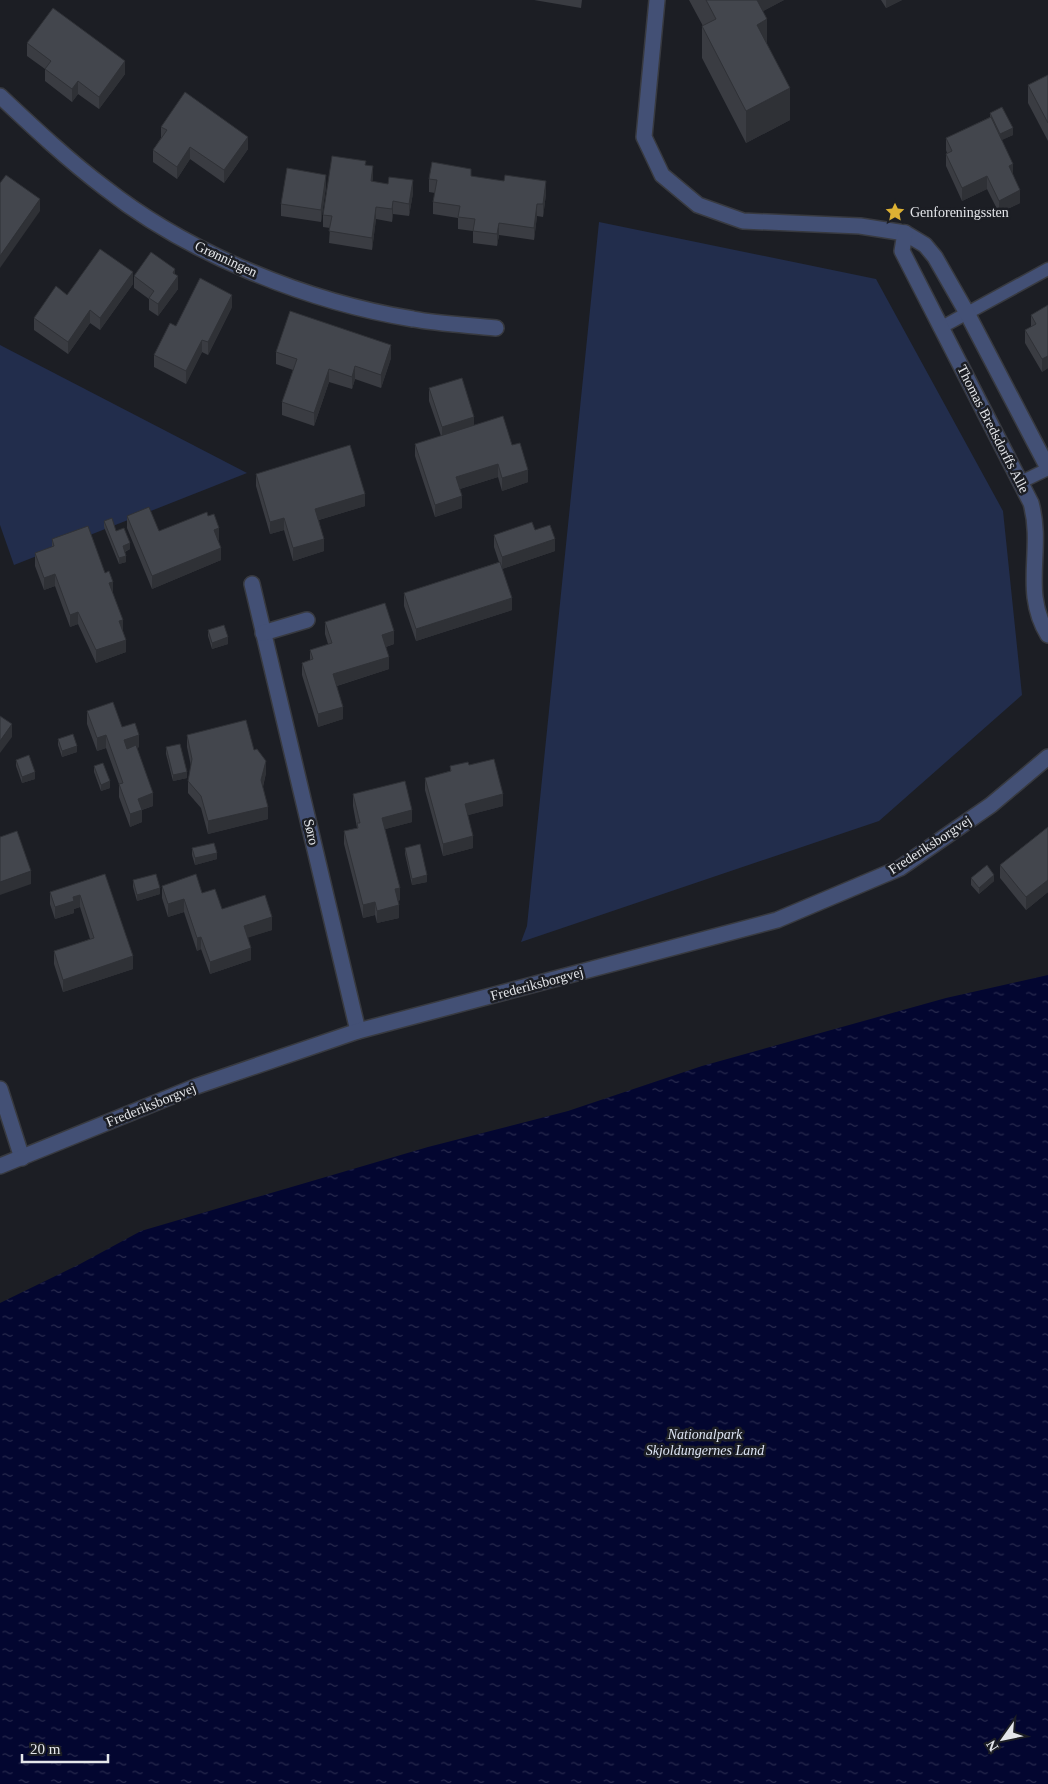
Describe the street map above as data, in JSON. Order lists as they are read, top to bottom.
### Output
{
  "streets": {
    "street": [
      "Grønningen",
      "Thomas Bredsdorffs Alle",
      "Søro",
      "Frederiksborgvej"
    ]
  },
  "crossings": [
    ["Søro", "Frederiksborgvej"]
  ],
  "parks": ["Nationalpark Skjoldungernes Land"],
  "places": {
    "place": ["Genforeningssten"]
  },
  "scale_bar": "20 m",
  "north": "bottom left"
}
